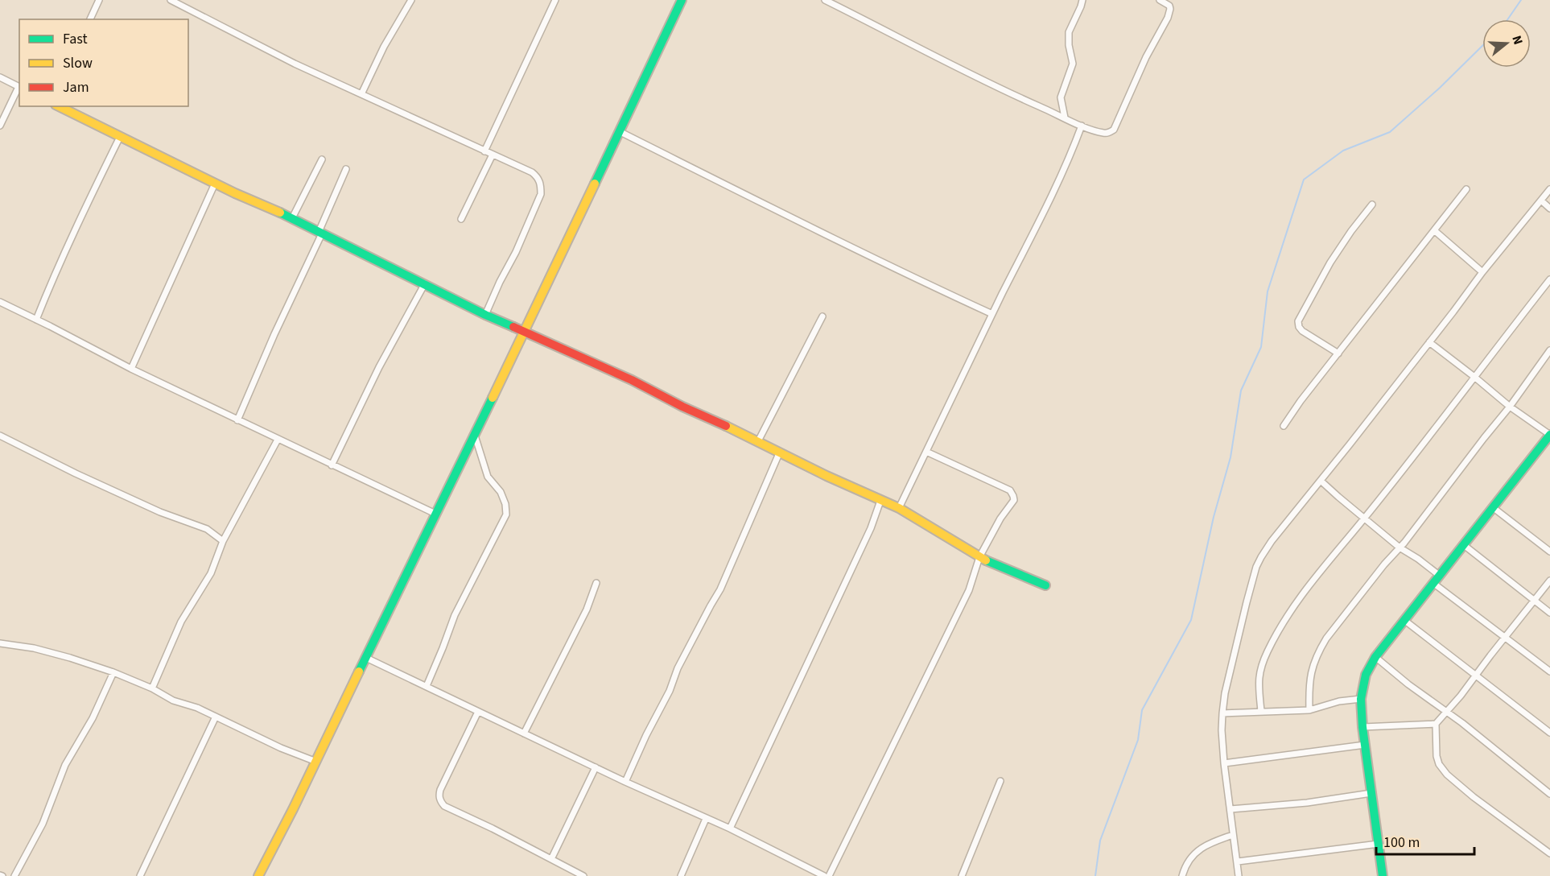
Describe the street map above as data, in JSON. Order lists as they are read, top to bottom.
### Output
{
  "legend": ["Fast", "Slow", "Jam"],
  "scale_bar": "100 m",
  "north": "right"
}
